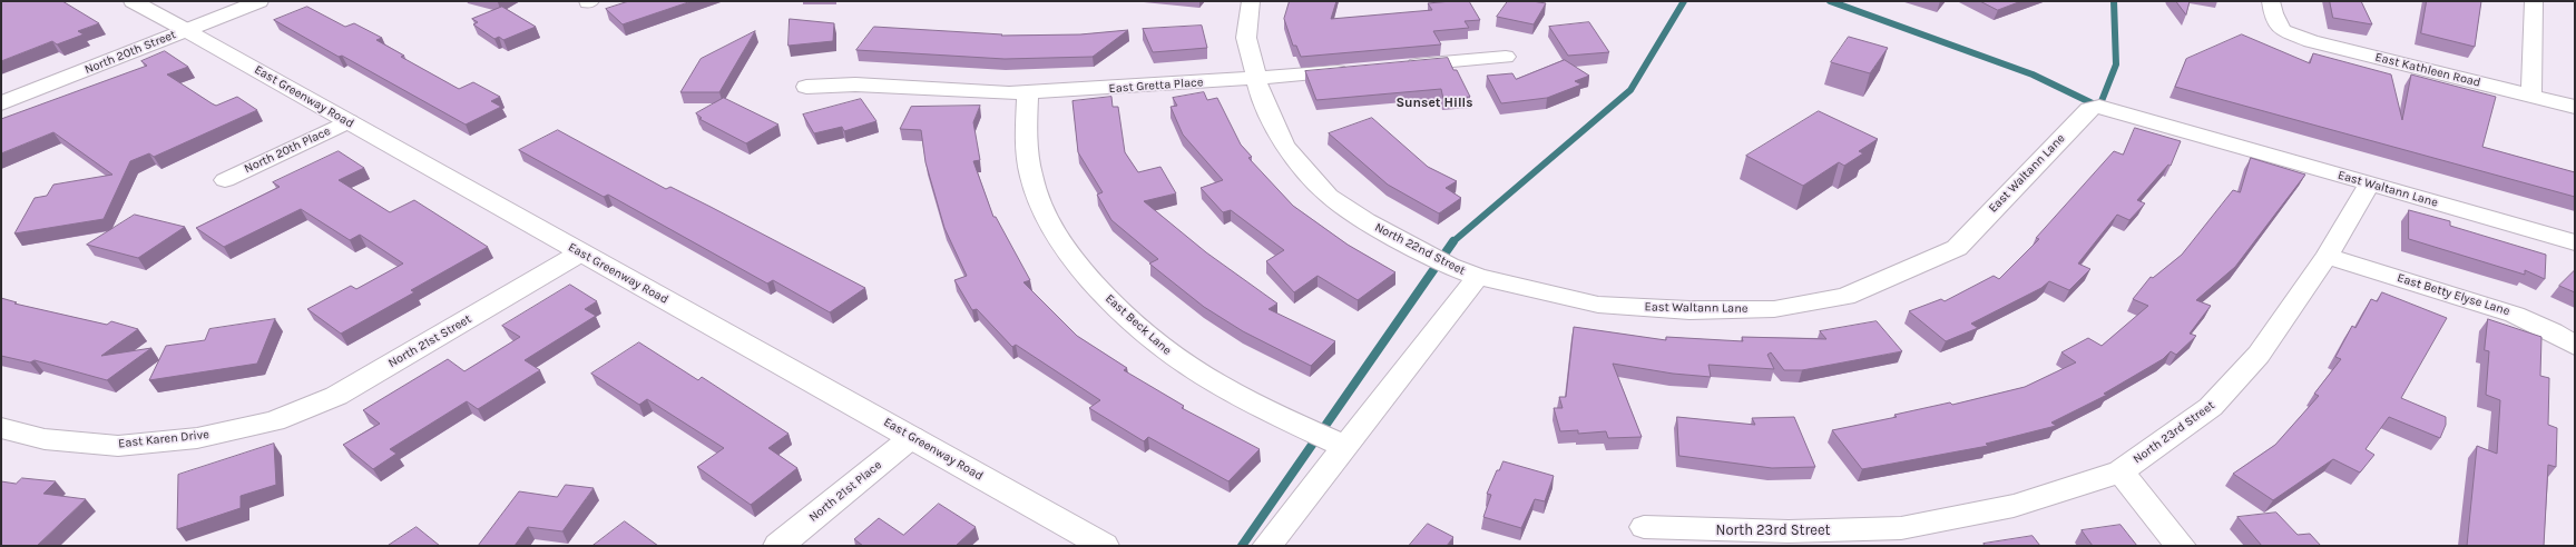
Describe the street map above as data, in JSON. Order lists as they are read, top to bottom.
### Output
{
  "streets": {
    "street": [
      "North 20th Street",
      "East Kathleen Road",
      "East Gretta Place",
      "East Greenway Road",
      "North 20th Place",
      "East Waltann Lane",
      "North 22nd Street",
      "East Betty Elyse Lane",
      "East Beck Lane",
      "North 21st Street",
      "North 23rd Street",
      "East Karen Drive",
      "North 21st Place"
    ]
  },
  "crossings": [
    ["North 20th Street", "East Greenway Road"],
    ["East Gretta Place", "North 22nd Street"],
    ["East Gretta Place", "East Beck Lane"],
    ["East Greenway Road", "North 20th Place"],
    ["East Greenway Road", "North 21st Street"],
    ["East Greenway Road", "North 21st Place"],
    ["East Waltann Lane", "North 22nd Street"],
    ["East Waltann Lane", "North 23rd Street"],
    ["North 22nd Street", "East Beck Lane"],
    ["East Betty Elyse Lane", "North 23rd Street"],
    ["North 21st Street", "East Karen Drive"]
  ],
  "districts": ["Sunset Hills"]
}
